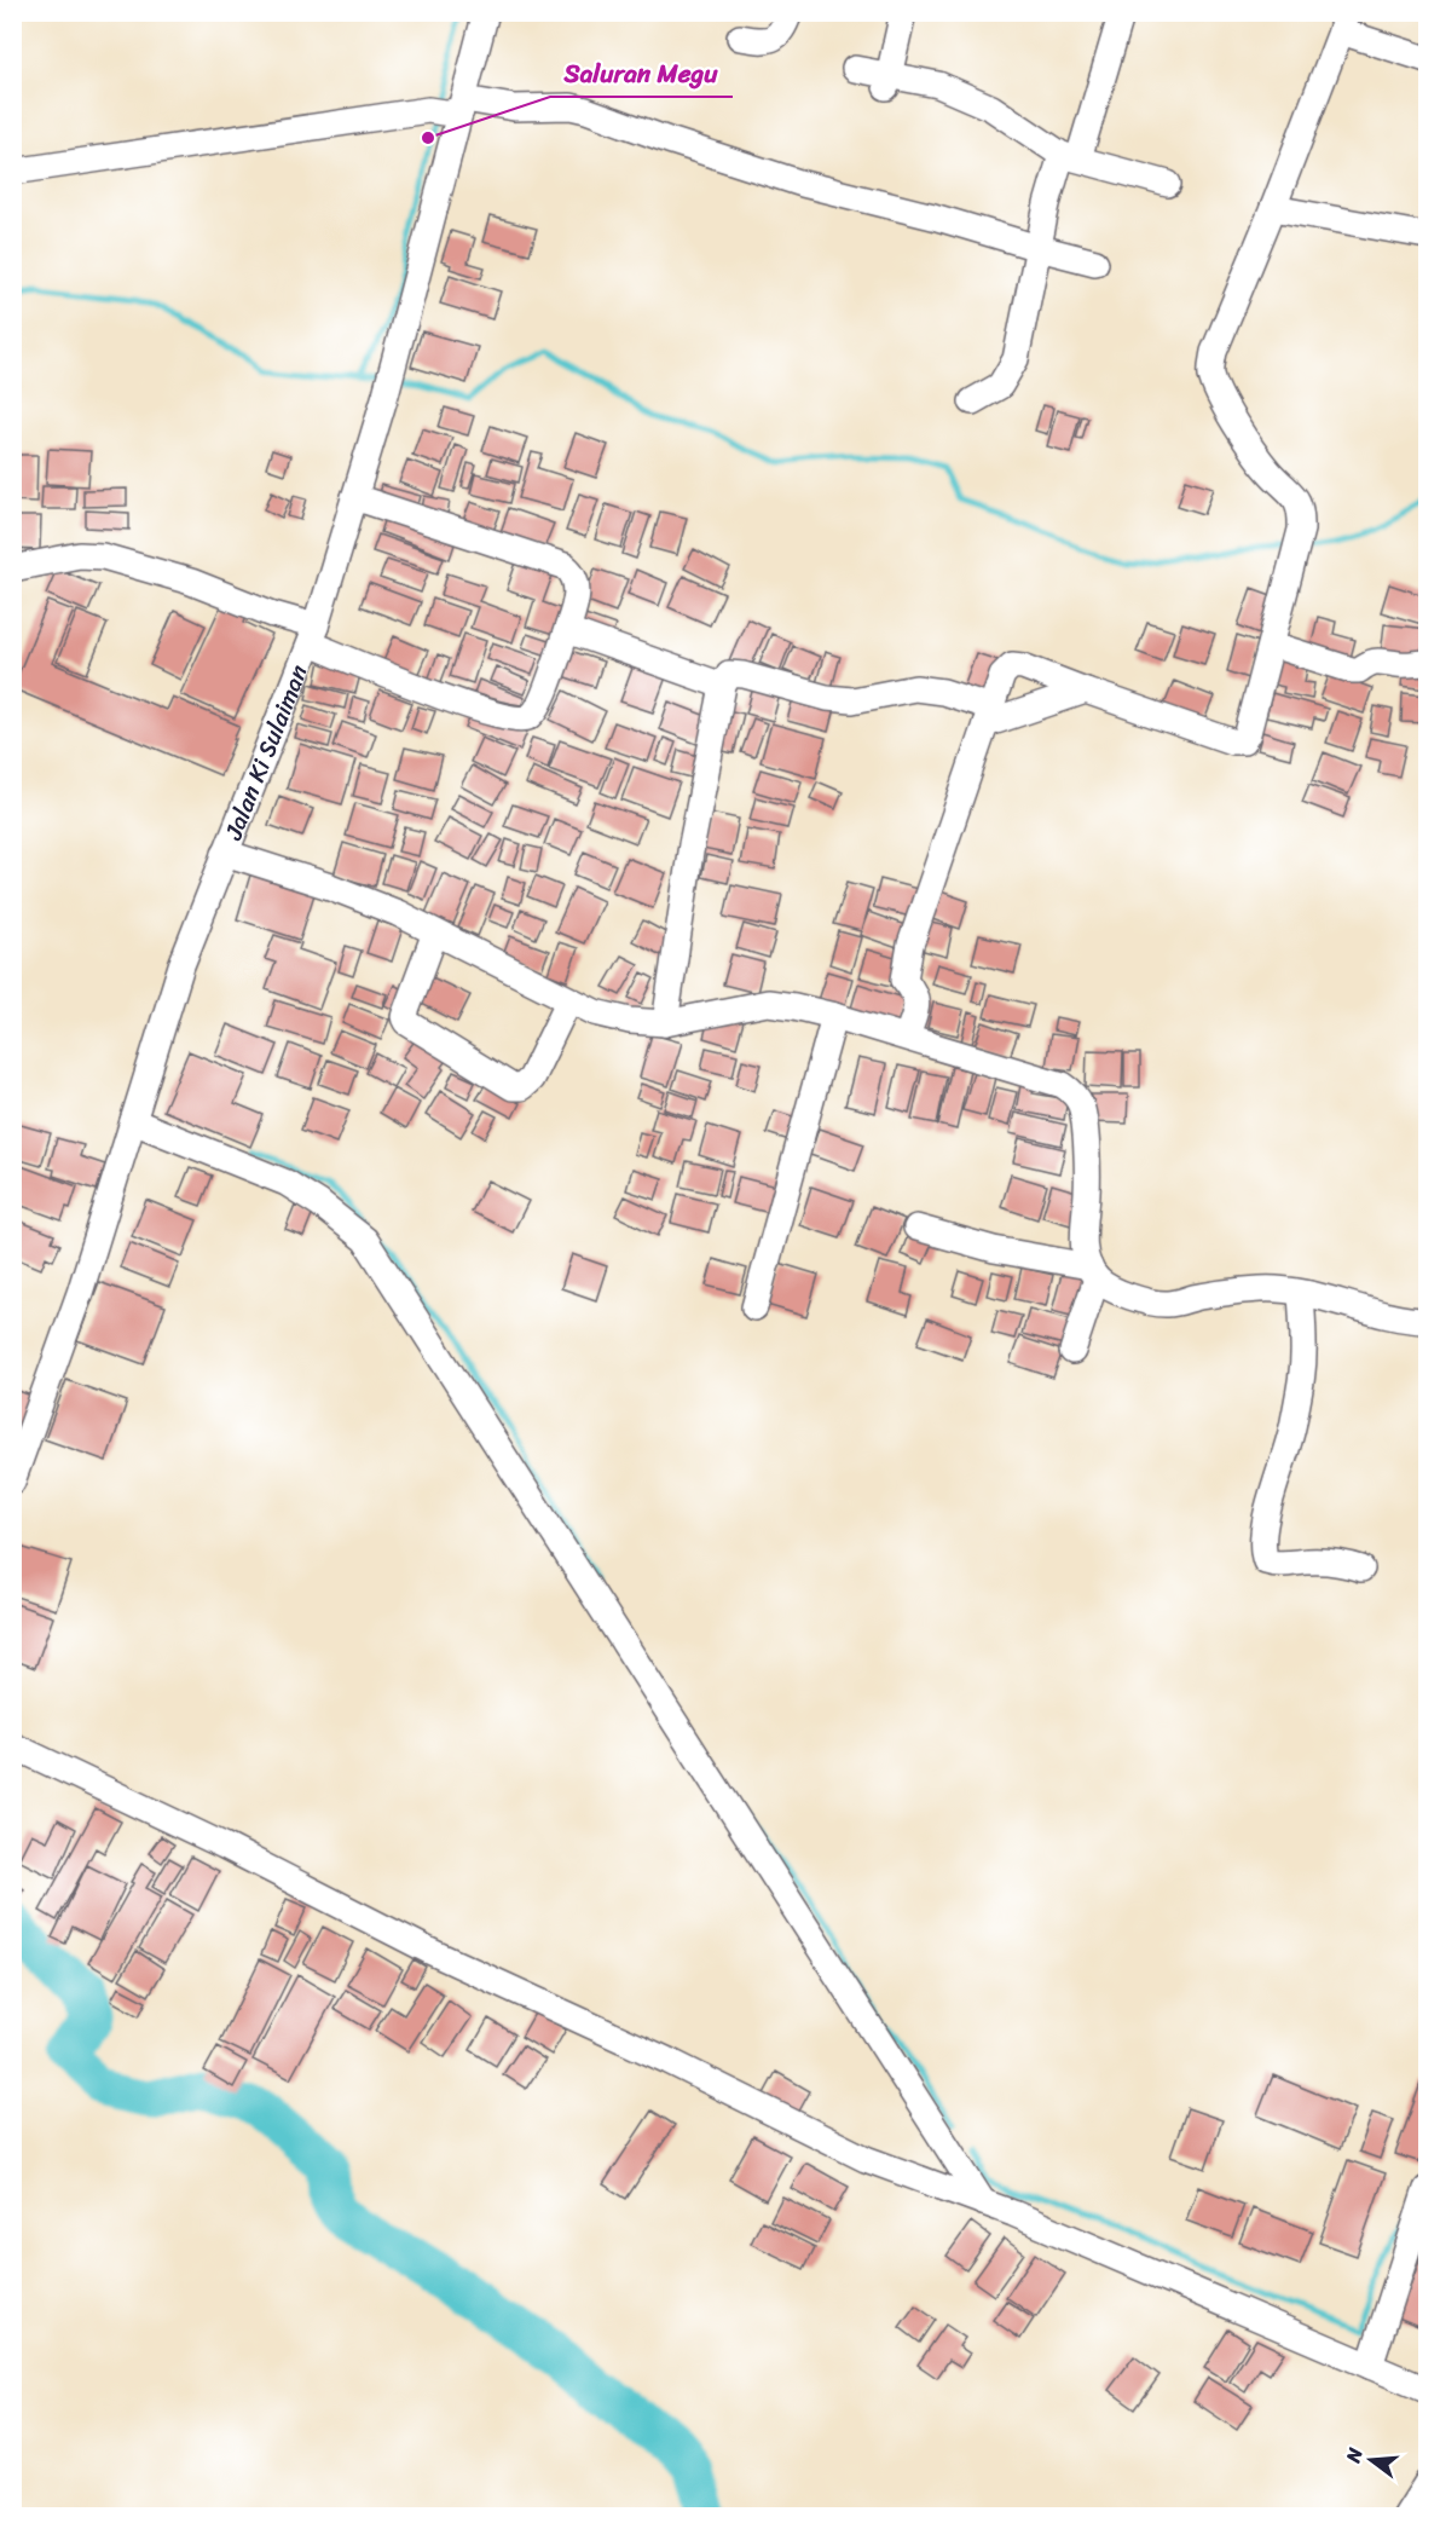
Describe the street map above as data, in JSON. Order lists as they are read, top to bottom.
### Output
{
  "streets": {
    "street": ["Jalan Ki Sulaiman"]
  },
  "places": ["Saluran Megu"],
  "north": "left"
}
